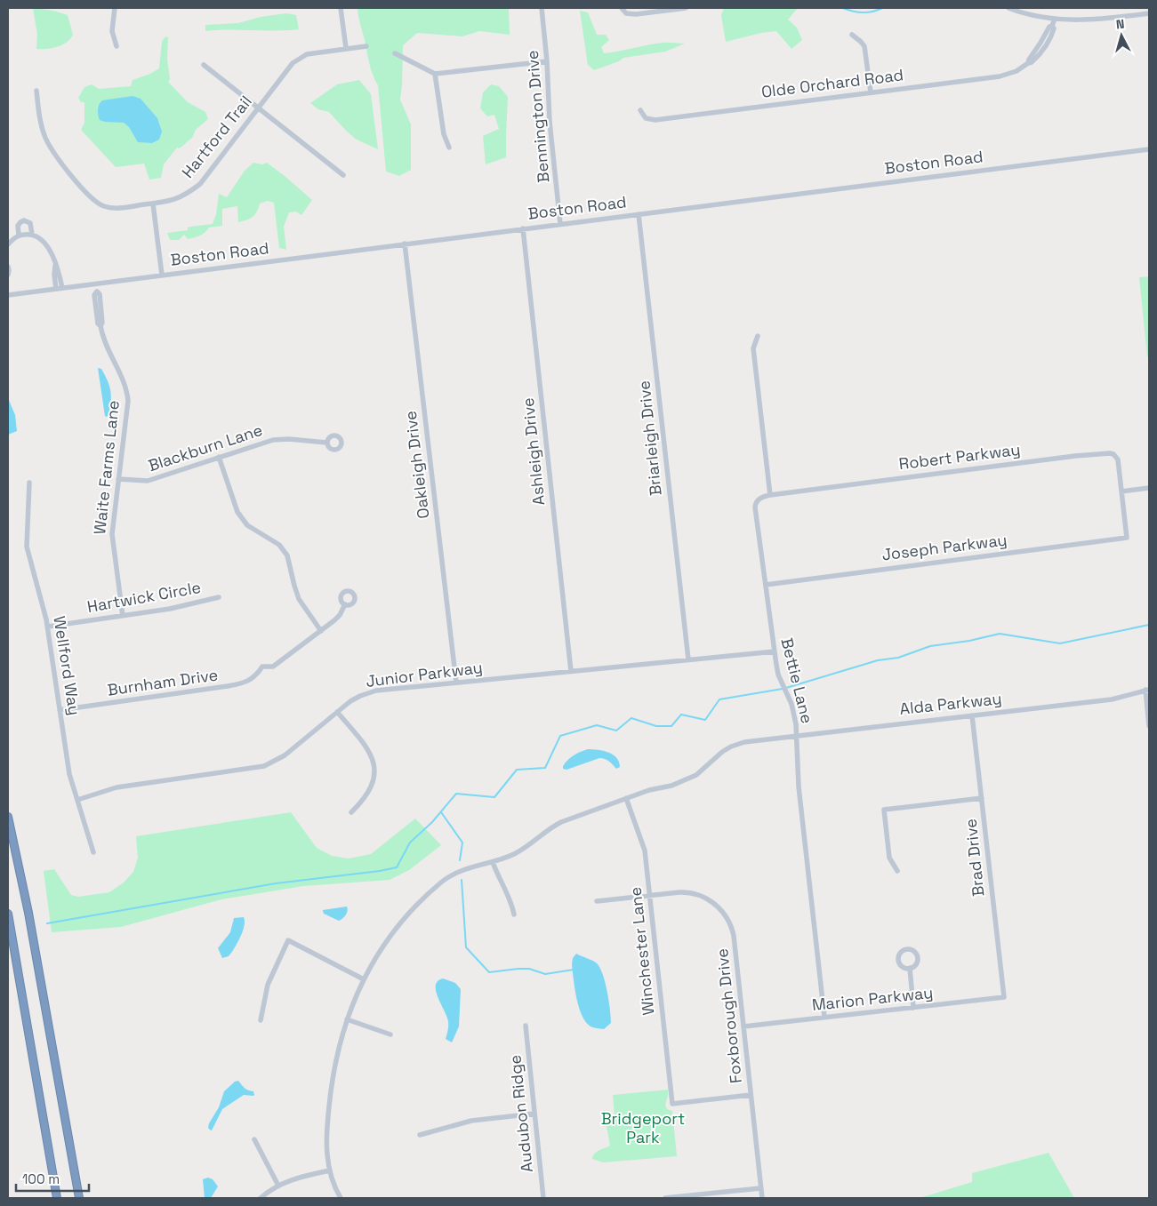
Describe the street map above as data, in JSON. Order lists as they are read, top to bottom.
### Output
{
  "streets": {
    "street": [
      "Olde Orchard Road",
      "Bennington Drive",
      "Hartford Trail",
      "Boston Road",
      "Briarleigh Drive",
      "Blackburn Lane",
      "Ashleigh Drive",
      "Robert Parkway",
      "Oakleigh Drive",
      "Waite Farms Lane",
      "Joseph Parkway",
      "Hartwick Circle",
      "Wellford Way",
      "Junior Parkway",
      "Bettie Lane",
      "Burnham Drive",
      "Alda Parkway",
      "Brad Drive",
      "Winchester Lane",
      "Marion Parkway",
      "Foxborough Drive",
      "Audubon Ridge"
    ]
  },
  "crossings": [
    ["Bennington Drive", "Boston Road"],
    ["Boston Road", "Briarleigh Drive"],
    ["Boston Road", "Ashleigh Drive"],
    ["Boston Road", "Oakleigh Drive"],
    ["Boston Road", "Waite Farms Lane"],
    ["Briarleigh Drive", "Junior Parkway"],
    ["Blackburn Lane", "Waite Farms Lane"],
    ["Ashleigh Drive", "Junior Parkway"],
    ["Robert Parkway", "Joseph Parkway"],
    ["Robert Parkway", "Bettie Lane"],
    ["Oakleigh Drive", "Junior Parkway"],
    ["Waite Farms Lane", "Hartwick Circle"],
    ["Joseph Parkway", "Bettie Lane"],
    ["Hartwick Circle", "Wellford Way"],
    ["Wellford Way", "Junior Parkway"],
    ["Wellford Way", "Burnham Drive"],
    ["Junior Parkway", "Bettie Lane"],
    ["Bettie Lane", "Alda Parkway"],
    ["Bettie Lane", "Marion Parkway"],
    ["Alda Parkway", "Brad Drive"],
    ["Alda Parkway", "Winchester Lane"],
    ["Brad Drive", "Marion Parkway"],
    ["Winchester Lane", "Foxborough Drive"],
    ["Marion Parkway", "Foxborough Drive"]
  ],
  "parks": ["Bridgeport Park"],
  "scale_bar": "100 m",
  "north": "top"
}
